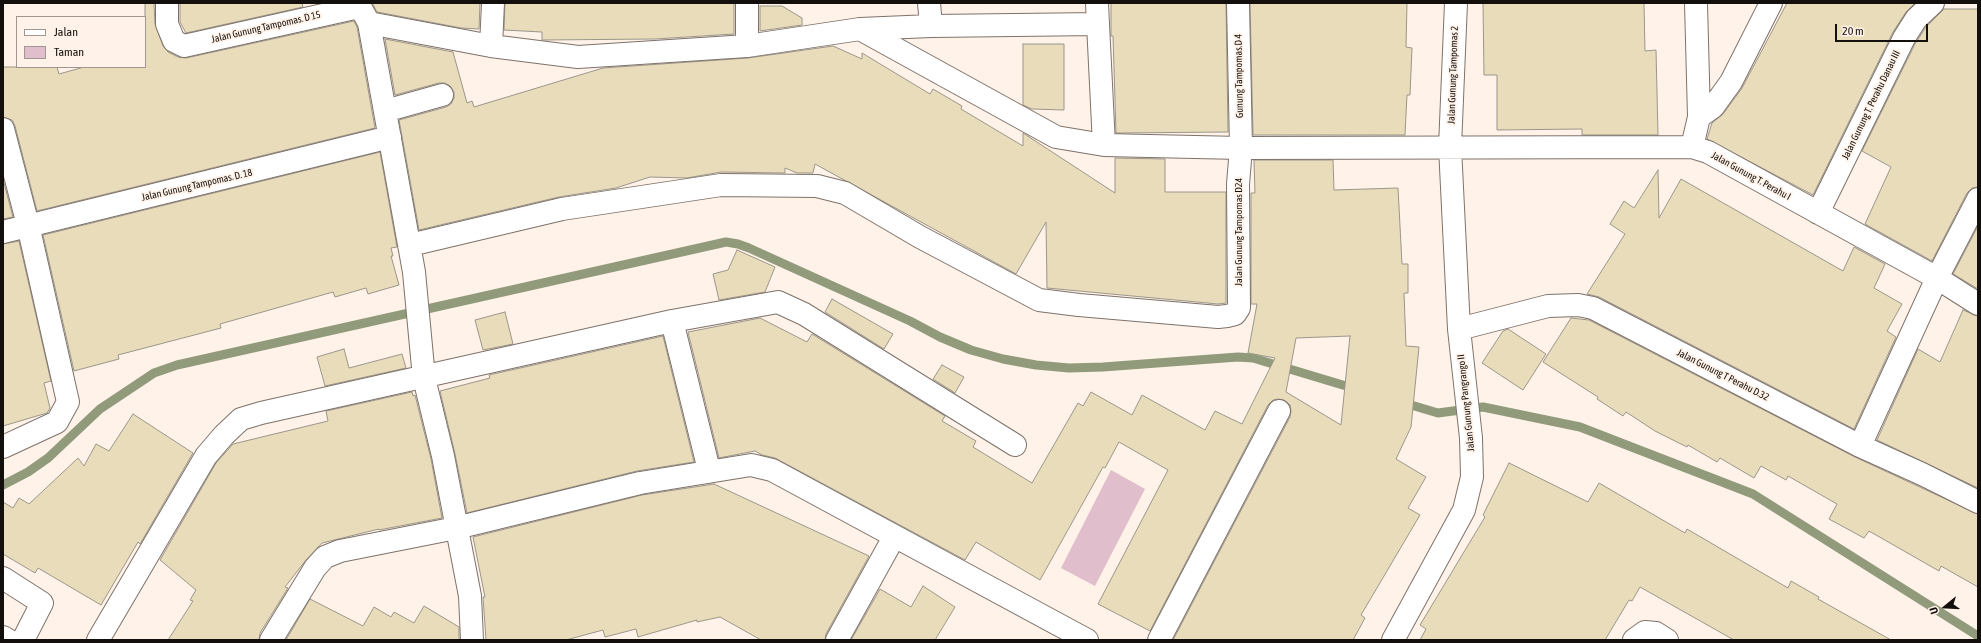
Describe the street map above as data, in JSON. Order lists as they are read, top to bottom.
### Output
{
  "streets": {
    "street": [
      "Jalan Gunung Tampomas. D 15",
      "Jalan Gunung Tampomas 2",
      "Gunung Tampomas.D 4",
      "Jalan Gunung T. Perahu Danau III",
      "Jalan Gunung T. Perahu I",
      "Jalan Gunung Tampomas. D. 18",
      "Jalan Gunung Tampomas D24",
      "Jalan Gunung T Perahu D.32",
      "Jalan Gunung Pangrango II"
    ]
  },
  "crossings": [
    ["Jalan Gunung Tampomas 2", "Jalan Gunung T. Perahu I"],
    ["Jalan Gunung Tampomas 2", "Jalan Gunung Pangrango II"],
    ["Gunung Tampomas.D 4", "Jalan Gunung T. Perahu I"],
    ["Gunung Tampomas.D 4", "Jalan Gunung Tampomas D24"],
    ["Jalan Gunung T. Perahu Danau III", "Jalan Gunung T. Perahu I"],
    ["Jalan Gunung T. Perahu I", "Jalan Gunung Tampomas D24"],
    ["Jalan Gunung T. Perahu I", "Jalan Gunung Pangrango II"],
    ["Jalan Gunung T Perahu D.32", "Jalan Gunung Pangrango II"]
  ],
  "legend": ["Jalan", "Taman"],
  "scale_bar": "20 m",
  "north": "left"
}
